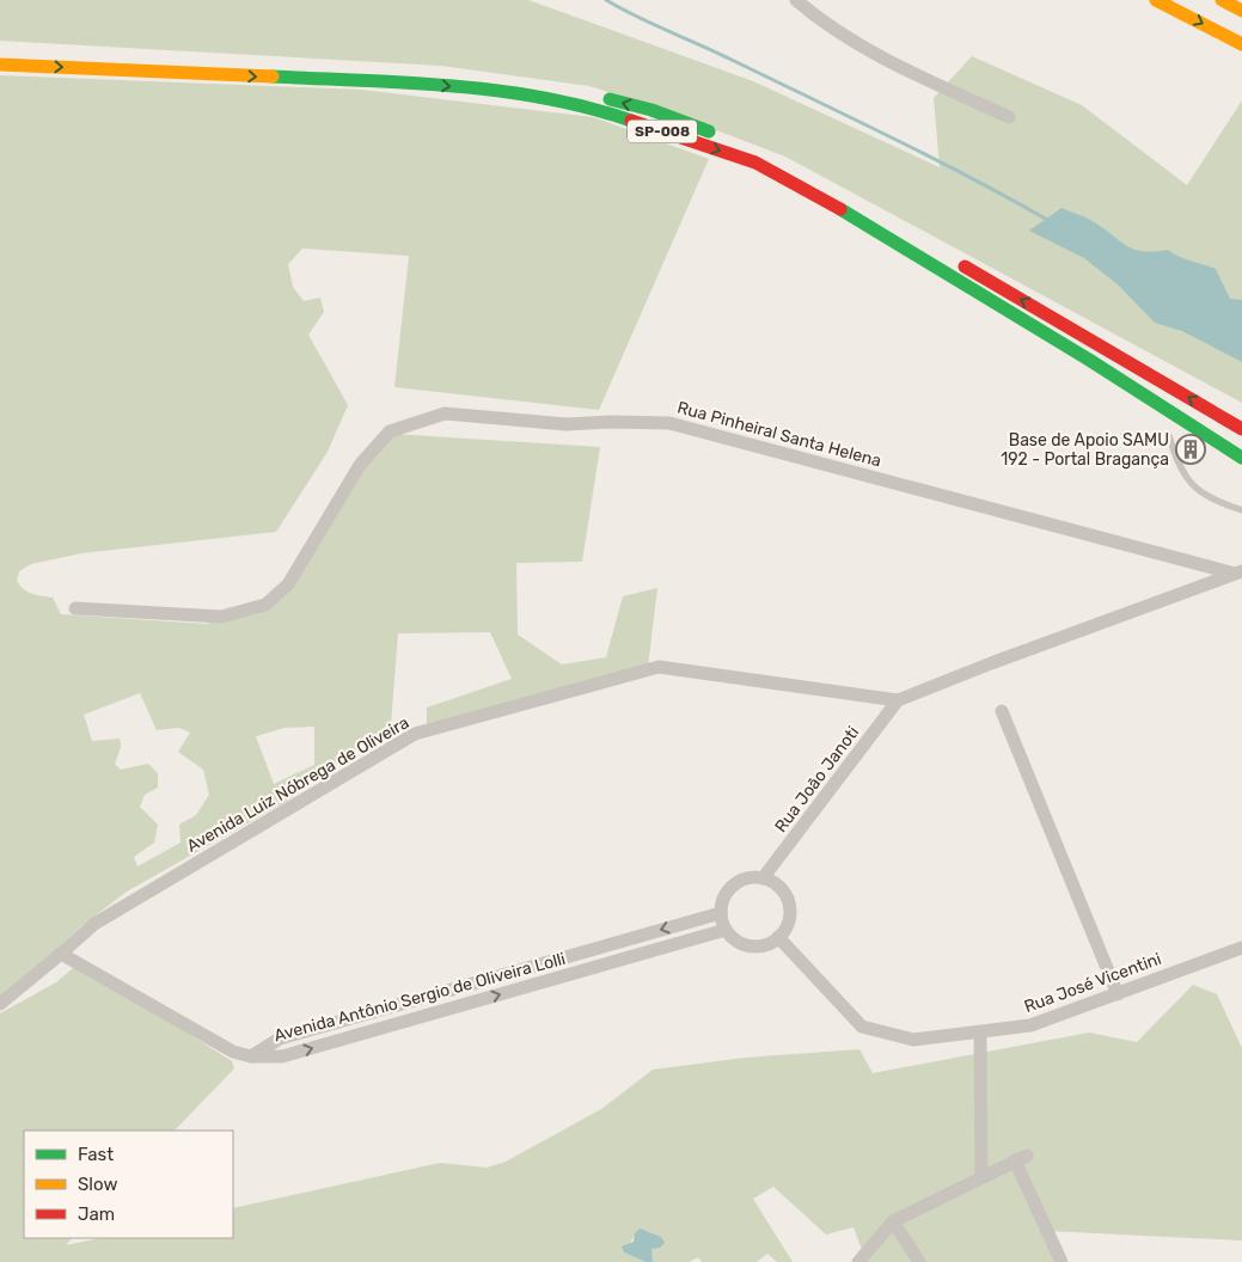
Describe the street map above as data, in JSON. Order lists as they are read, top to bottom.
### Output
{
  "streets": {
    "main road": ["SP-008"],
    "street": [
      "Rua Pinheiral Santa Helena",
      "Rua João Janoti",
      "Avenida Luiz Nóbrega de Oliveira",
      "Rua José Vicentini",
      "Avenida Antônio Sergio de Oliveira Lolli"
    ]
  },
  "crossings": [
    ["Rua João Janoti", "Avenida Luiz Nóbrega de Oliveira"],
    ["Rua João Janoti", "Rua José Vicentini"],
    ["Rua João Janoti", "Avenida Antônio Sergio de Oliveira Lolli"],
    ["Rua José Vicentini", "Avenida Antônio Sergio de Oliveira Lolli"]
  ],
  "places": {
    "building": ["Base de Apoio SAMU 192 - Portal Bragança"]
  },
  "legend": ["Fast", "Slow", "Jam"]
}
